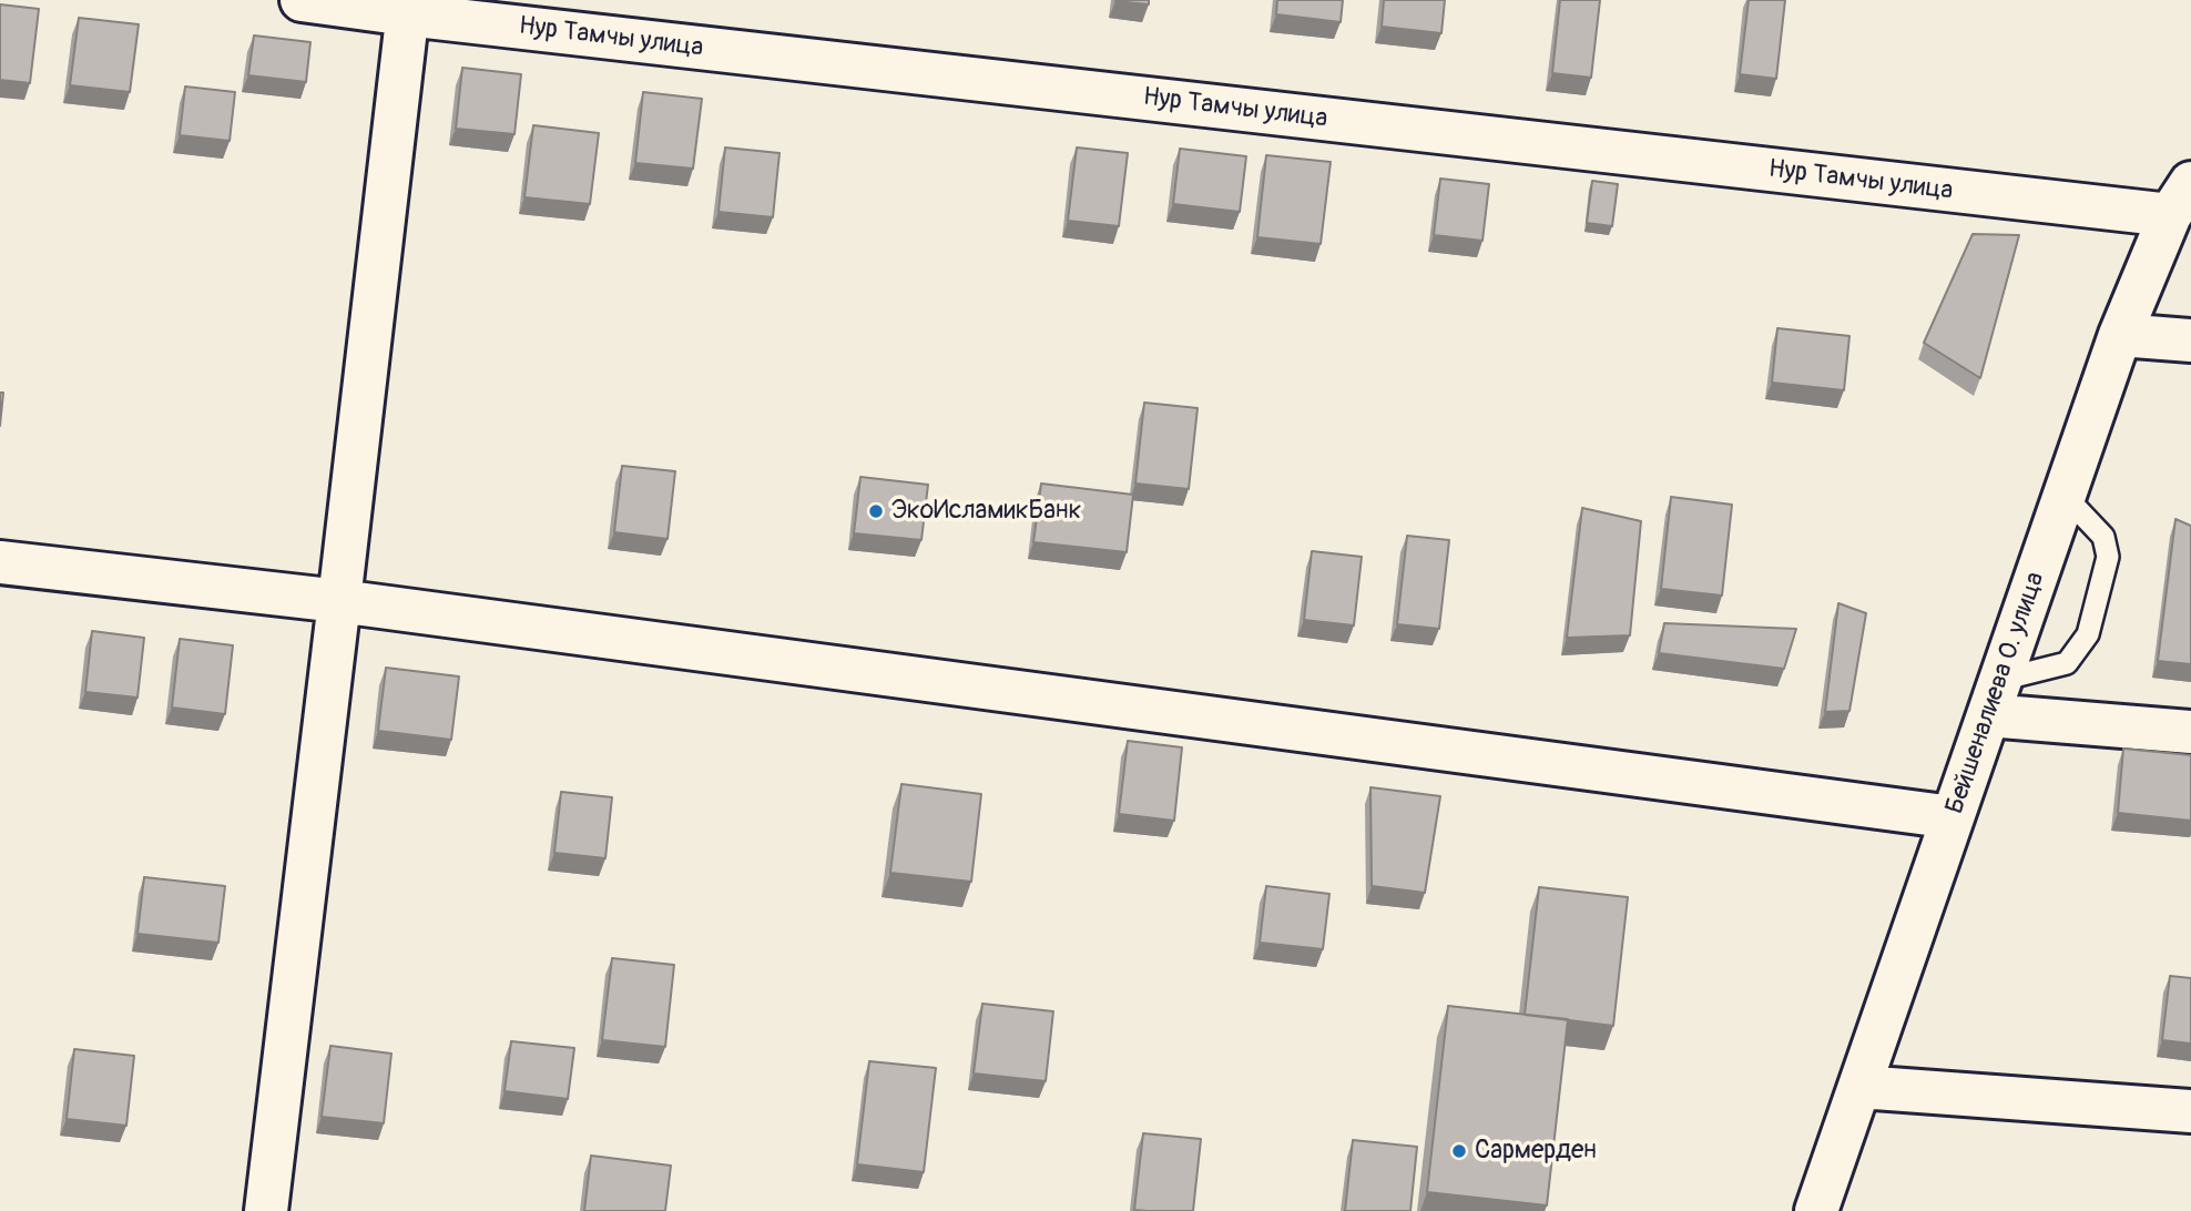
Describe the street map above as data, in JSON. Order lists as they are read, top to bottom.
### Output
{
  "streets": {
    "street": ["Нур Тамчы улица", "Бейшеналиева О. улица"]
  },
  "crossings": [
    ["Нур Тамчы улица", "Бейшеналиева О. улица"]
  ],
  "places": ["ЭкоИсламикБанк", "Сармерден"]
}
